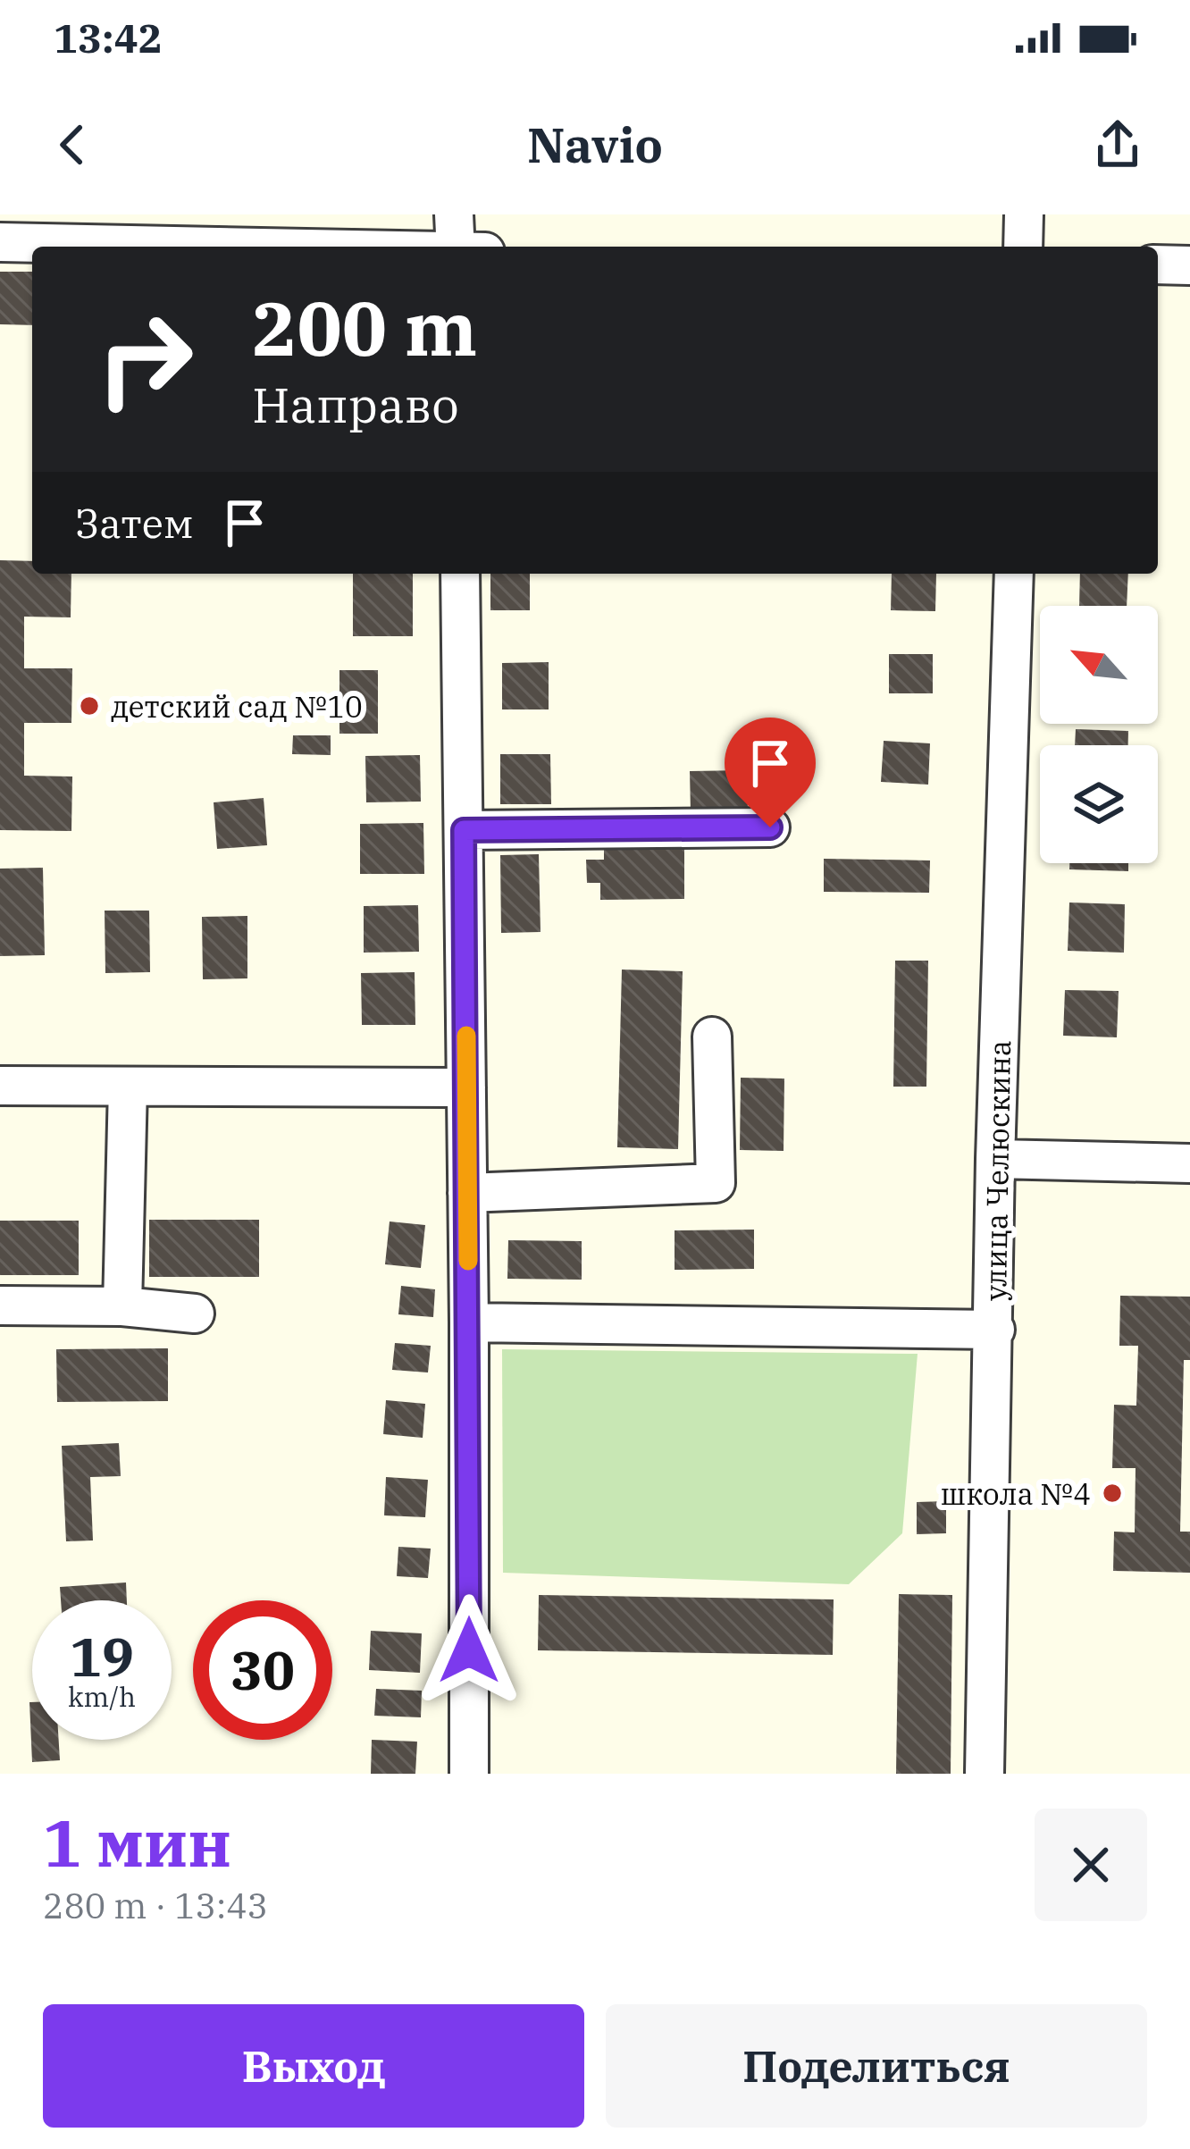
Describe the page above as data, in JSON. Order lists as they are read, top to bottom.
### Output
{
  "streets": {
    "street": ["улица Челюскина"]
  },
  "places": ["детский сад №10", "школа №4"],
  "north": "top left",
  "page": {
    "status": "13:42",
    "header": "Navio",
    "turn": ["200 m", "Направо"],
    "then": "Затем",
    "speed": "19 km/h",
    "limit": "30",
    "heading": ["1 мин", "280 m · 13:43"],
    "buttons": ["Выход", "Поделиться"]
  }
}
